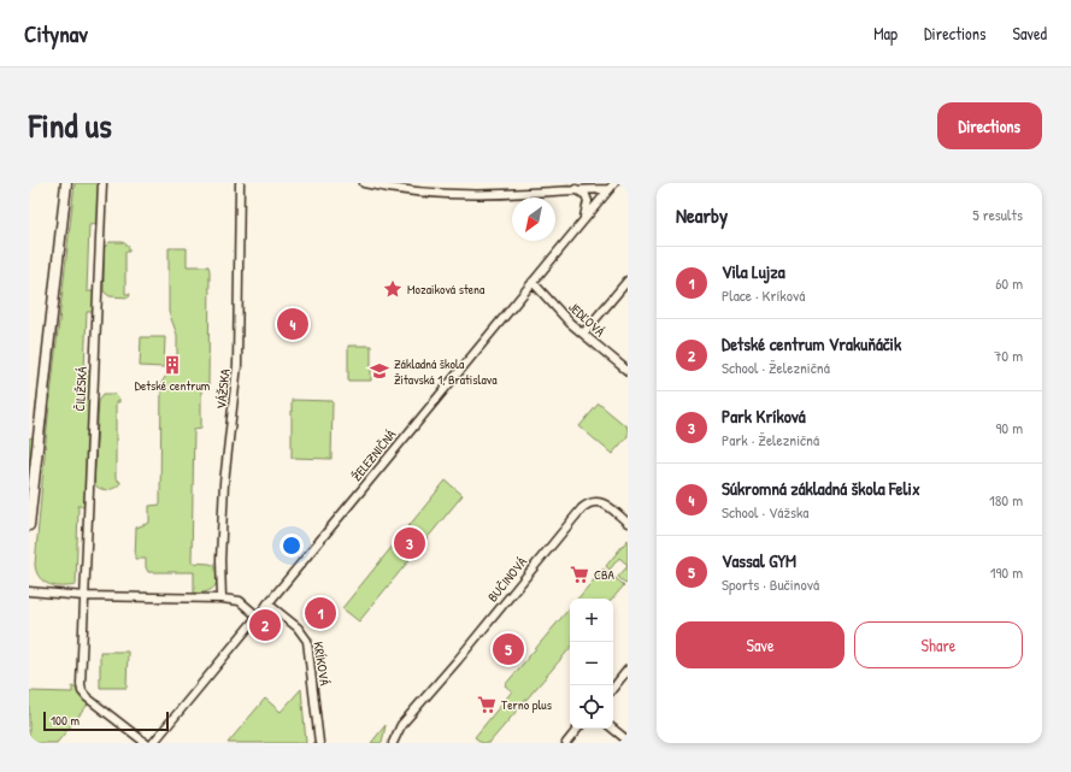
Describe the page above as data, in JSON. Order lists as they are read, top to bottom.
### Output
{
  "streets": {
    "street": [
      "JEDĽOVÁ",
      "ČILIŽSKÁ",
      "VÁŽSKA",
      "ŽELEZNIČNÁ",
      "BUČINOVÁ",
      "KRÍKOVÁ"
    ]
  },
  "crossings": [
    ["JEDĽOVÁ", "ŽELEZNIČNÁ"],
    ["ŽELEZNIČNÁ", "KRÍKOVÁ"]
  ],
  "places": {
    "place": ["Mozaiková stena"],
    "building": ["Detské centrum"],
    "school or university": ["Základná škola Žitavská 1, Bratislava"],
    "supermarket": ["CBA", "Terno plus"]
  },
  "scale_bar": "100 m",
  "north": "bottom left",
  "page": {
    "header": "Citynav",
    "nav": ["Map", "Directions", "Saved"],
    "title": "Find us",
    "buttons": [
      "Directions",
      ["Save", "Share"]
    ],
    "heading": ["Nearby", "5 results"],
    "list": [
      {
        "mark": "1",
        "name": "Vila Lujza",
        "note": "Place · Kríková",
        "value": "60 m"
      },
      {
        "mark": "2",
        "name": "Detské centrum Vrakuňáčik",
        "note": "School · Železničná",
        "value": "70 m"
      },
      {
        "mark": "3",
        "name": "Park Kríková",
        "note": "Park · Železničná",
        "value": "90 m"
      },
      {
        "mark": "4",
        "name": "Súkromná základná škola Felix",
        "note": "School · Vážska",
        "value": "180 m"
      },
      {
        "mark": "5",
        "name": "Vassal GYM",
        "note": "Sports · Bučinová",
        "value": "190 m"
      }
    ],
    "pins": [
      "4",
      "3",
      "1",
      "2",
      "5"
    ],
    "map_buttons": ["+", "−"],
    "scale": "100 m"
  }
}
